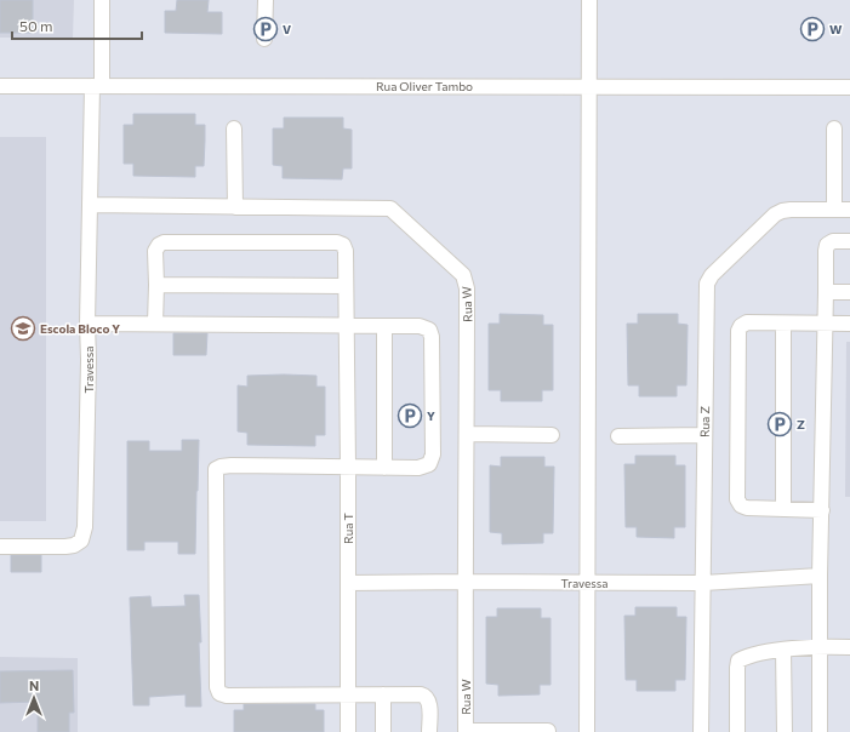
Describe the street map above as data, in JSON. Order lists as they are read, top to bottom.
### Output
{
  "streets": {
    "street": [
      "Rua Oliver Tambo",
      "Rua W",
      "Travessa",
      "Rua Z",
      "Rua T"
    ]
  },
  "crossings": [
    ["Rua Oliver Tambo", "Travessa"],
    ["Rua W", "Travessa"],
    ["Travessa", "Rua Z"],
    ["Travessa", "Rua T"]
  ],
  "places": {
    "parking": [
      "V",
      "W",
      "Y",
      "Z"
    ],
    "school or university": ["Escola Bloco Y"]
  },
  "scale_bar": "50 m",
  "north": "top"
}
